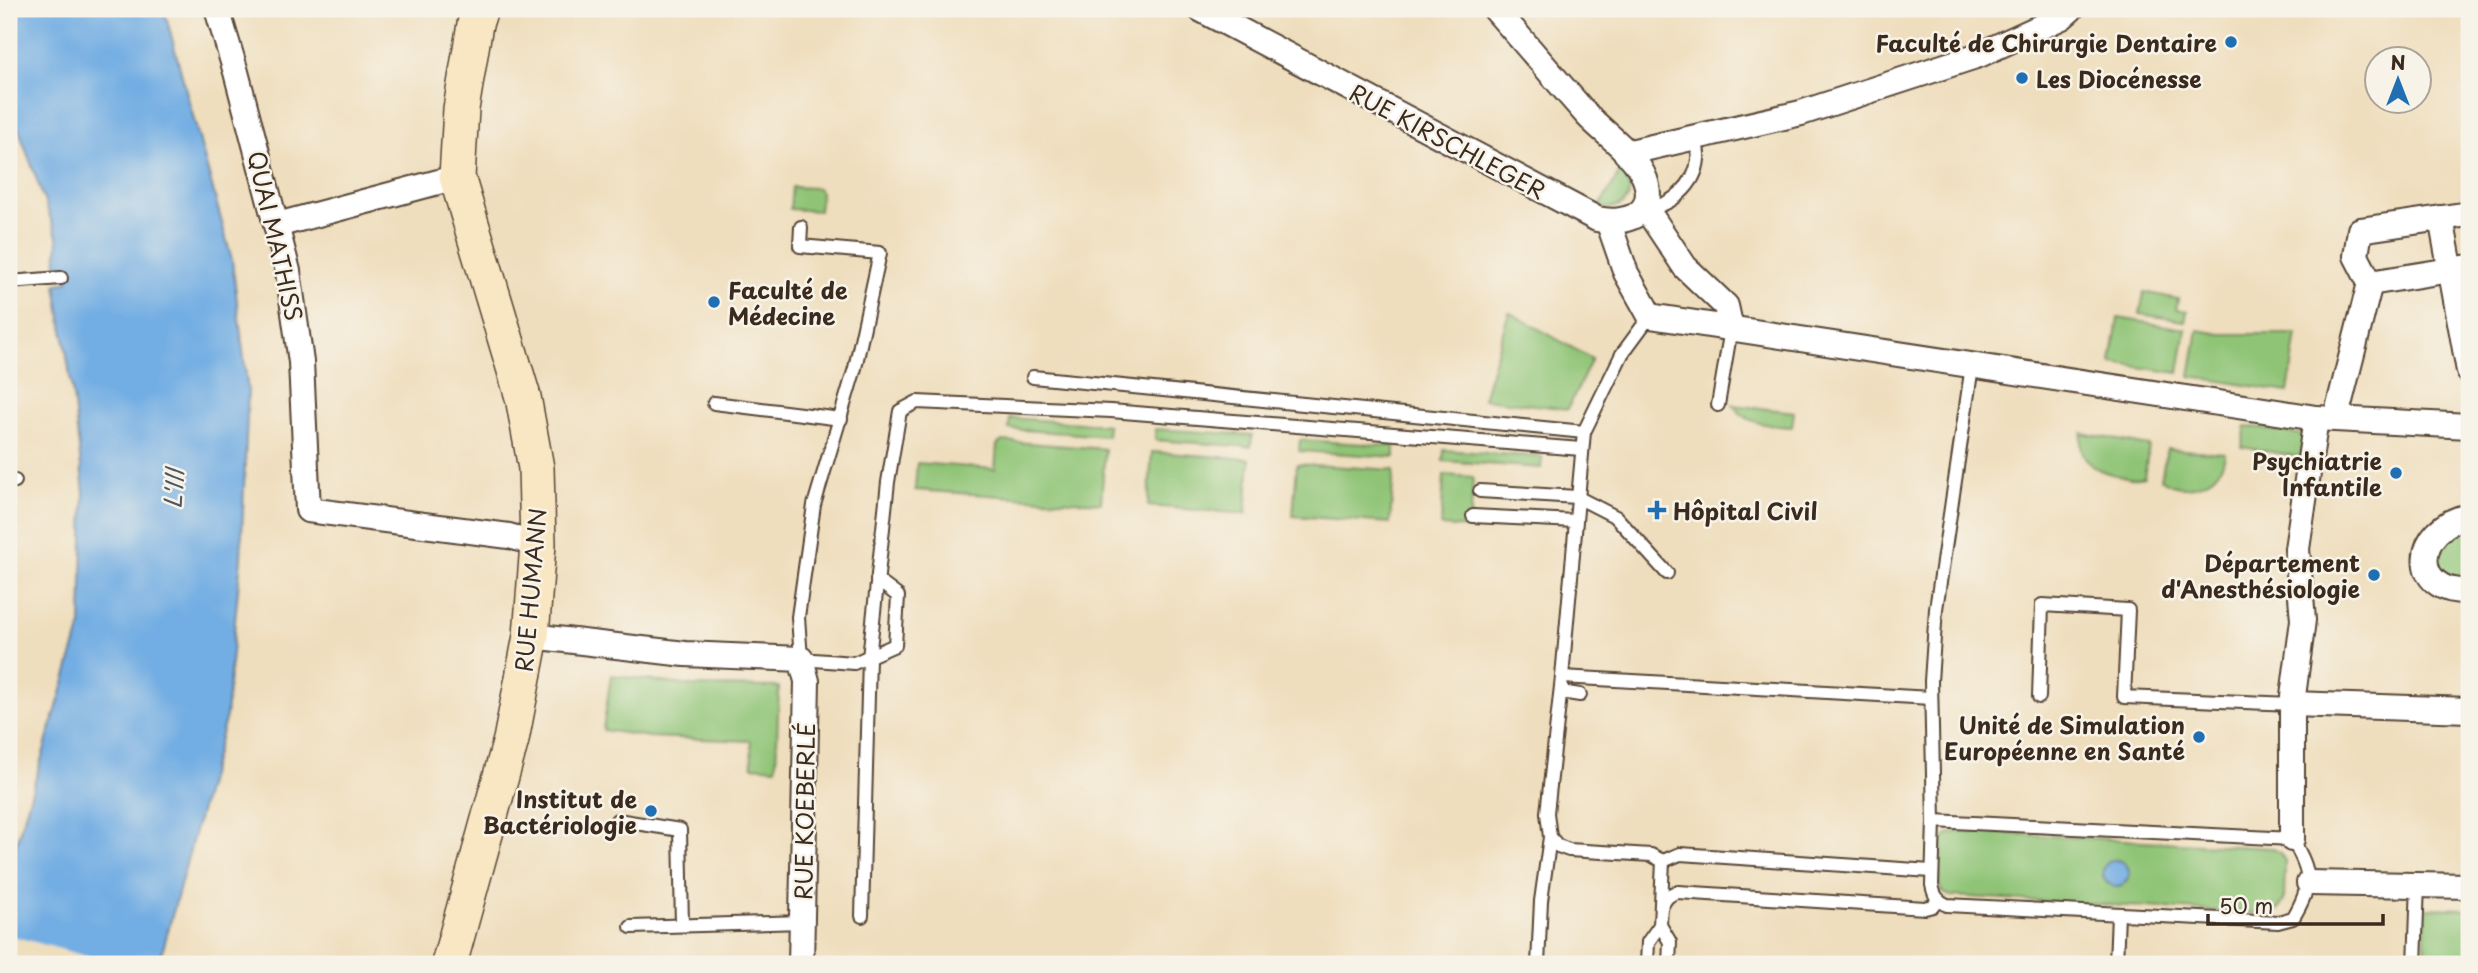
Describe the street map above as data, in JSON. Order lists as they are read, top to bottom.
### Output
{
  "streets": {
    "street": [
      "RUE KIRSCHLEGER",
      "QUAI MATHISS",
      "RUE HUMANN",
      "RUE KOEBERLÉ"
    ]
  },
  "crossings": [
    ["QUAI MATHISS", "RUE HUMANN"]
  ],
  "water": ["L'Ill"],
  "places": {
    "other": [
      "Faculté de Chirurgie Dentaire",
      "Les Diocénesse",
      "Faculté de Médecine",
      "Psychiatrie Infantile",
      "Département d'Anesthésiologie",
      "Unité de Simulation Européenne en Santé",
      "Institut de Bactériologie"
    ],
    "health": ["Hôpital Civil"]
  },
  "scale_bar": "50 m",
  "north": "top"
}
